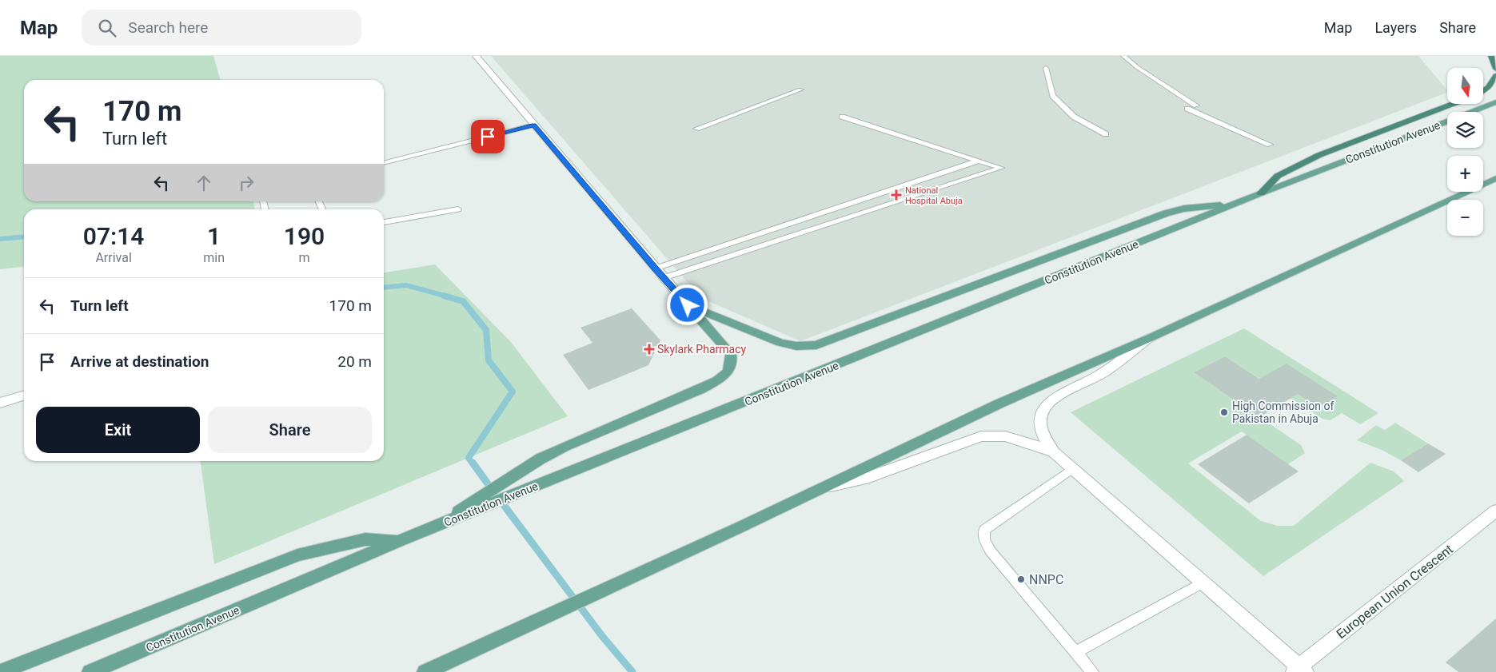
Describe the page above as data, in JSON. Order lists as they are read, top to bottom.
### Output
{
  "streets": {
    "main road": ["Constitution Avenue"],
    "street": ["European Union Crescent"]
  },
  "places": {
    "health": ["National Hospital Abuja", "Skylark Pharmacy"],
    "other": ["High Commission of Pakistan in Abuja", "NNPC"]
  },
  "north": "bottom",
  "page": {
    "header": "Map",
    "search": "Search here",
    "nav": ["Map", "Layers", "Share"],
    "map_buttons": ["+", "−"],
    "turn": ["170 m", "Turn left"],
    "eta": [
      "07:14",
      "Arrival",
      "1",
      "min",
      "190",
      "m"
    ],
    "list": [
      {
        "name": "Turn left",
        "value": "170 m"
      },
      {
        "name": "Arrive at destination",
        "value": "20 m"
      }
    ],
    "buttons": ["Exit", "Share"]
  }
}
